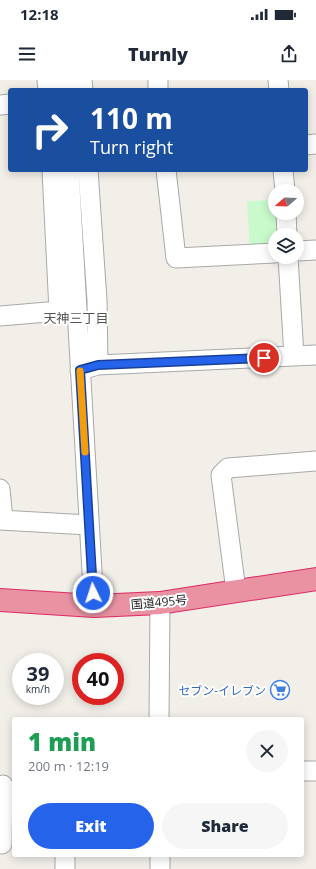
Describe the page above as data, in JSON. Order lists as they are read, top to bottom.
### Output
{
  "streets": {
    "highway": ["国道495号"]
  },
  "districts": ["天神三丁目"],
  "places": {
    "supermarket": ["セブン-イレブン"]
  },
  "north": "left",
  "page": {
    "status": "12:18",
    "header": "Turnly",
    "turn": ["110 m", "Turn right"],
    "speed": "39 km/h",
    "limit": "40",
    "heading": ["1 min", "200 m · 12:19"],
    "buttons": ["Exit", "Share"]
  }
}
